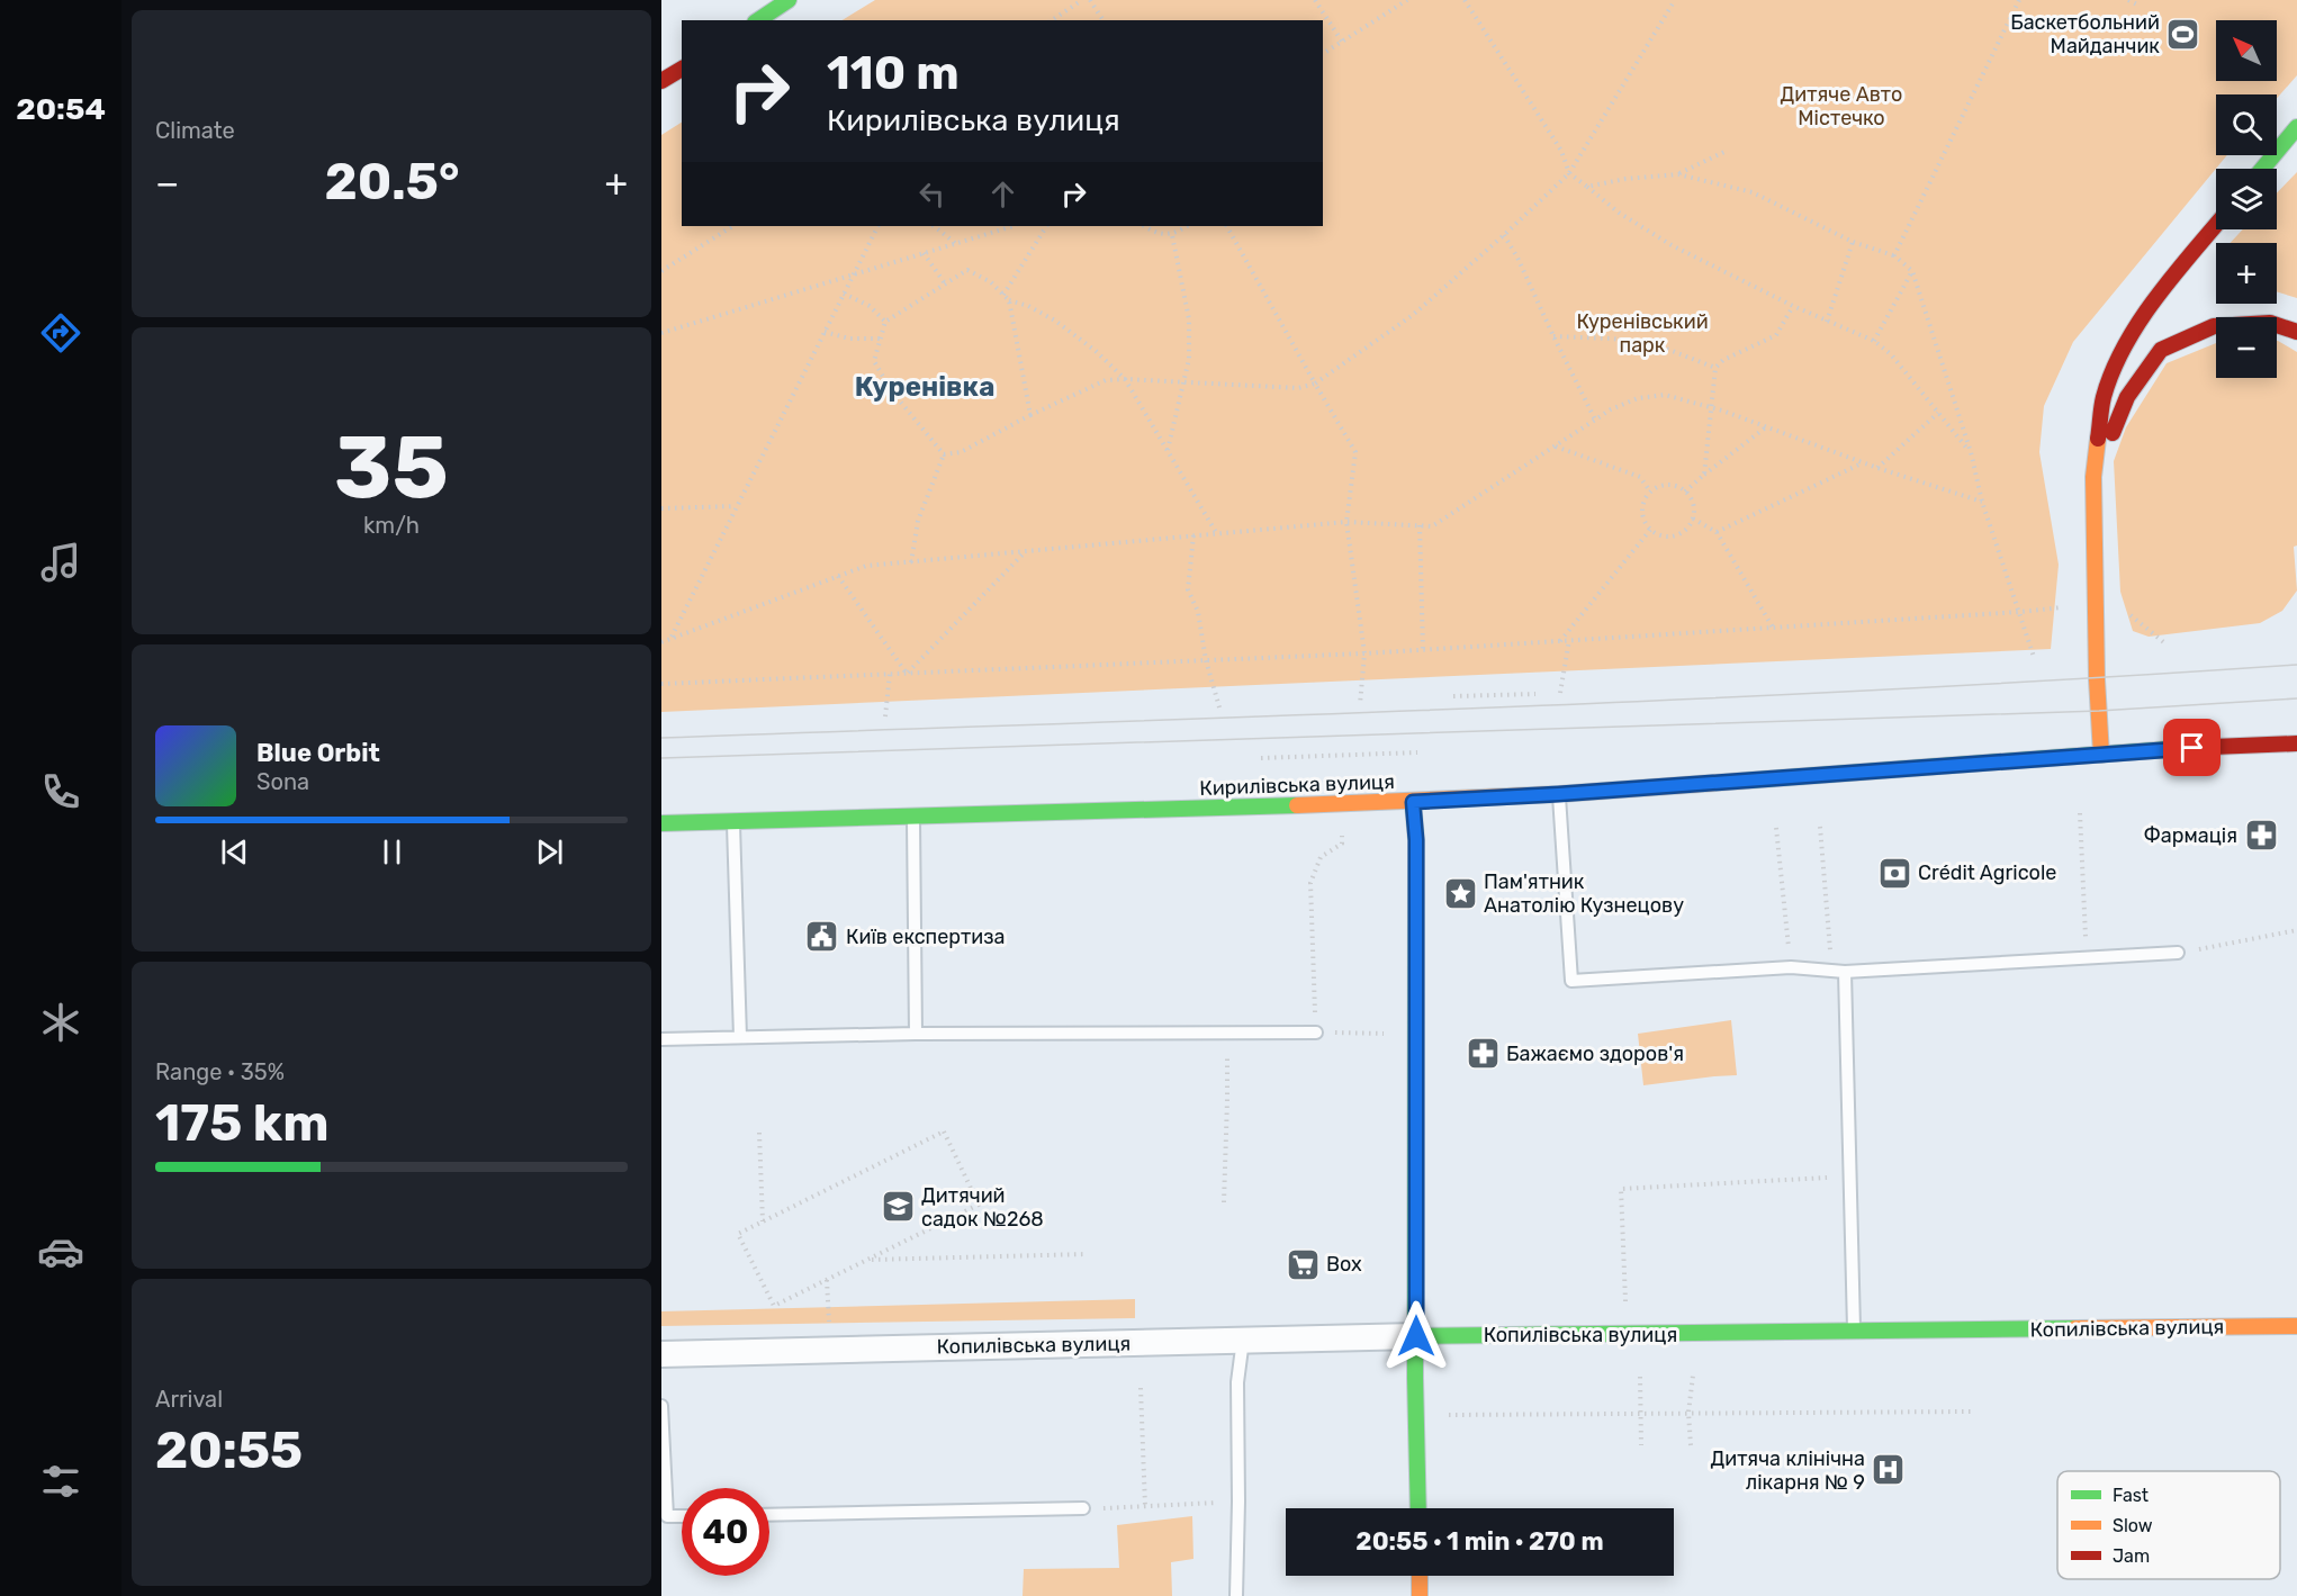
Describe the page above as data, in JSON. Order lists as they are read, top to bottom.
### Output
{
  "streets": {
    "main road": ["Кирилівська вулиця", "Копилівська вулиця"]
  },
  "districts": ["Куренівка"],
  "parks": ["Дитяче Авто Містечко", "Куренівський парк"],
  "places": {
    "sports": ["Баскетбольний Майданчик"],
    "pharmacy": ["Фармація", "Бажаємо здоров'я"],
    "bank": ["Crédit Agricole"],
    "place": ["Пам'ятник Анатолію Кузнецову"],
    "public building": ["Київ експертиза"],
    "school or university": ["Дитячий садок №268"],
    "supermarket": ["Box"],
    "hospital": ["Дитяча клінічна лікарня № 9"]
  },
  "legend": ["Fast", "Slow", "Jam"],
  "north": "top left",
  "page": {
    "tabs": "20:54",
    "tile": [
      "Climate",
      ["35", "km/h"],
      ["Range · 35%", "175 km"],
      ["Arrival", "20:55"]
    ],
    "map_buttons": ["+", "−"],
    "turn": ["110 m", "Кирилівська вулиця"],
    "heat": ["−", "20.5°", "+"],
    "song": ["Blue Orbit", "Sona"],
    "limit": "40",
    "trip": "20:55 · 1 min · 270 m"
  }
}
